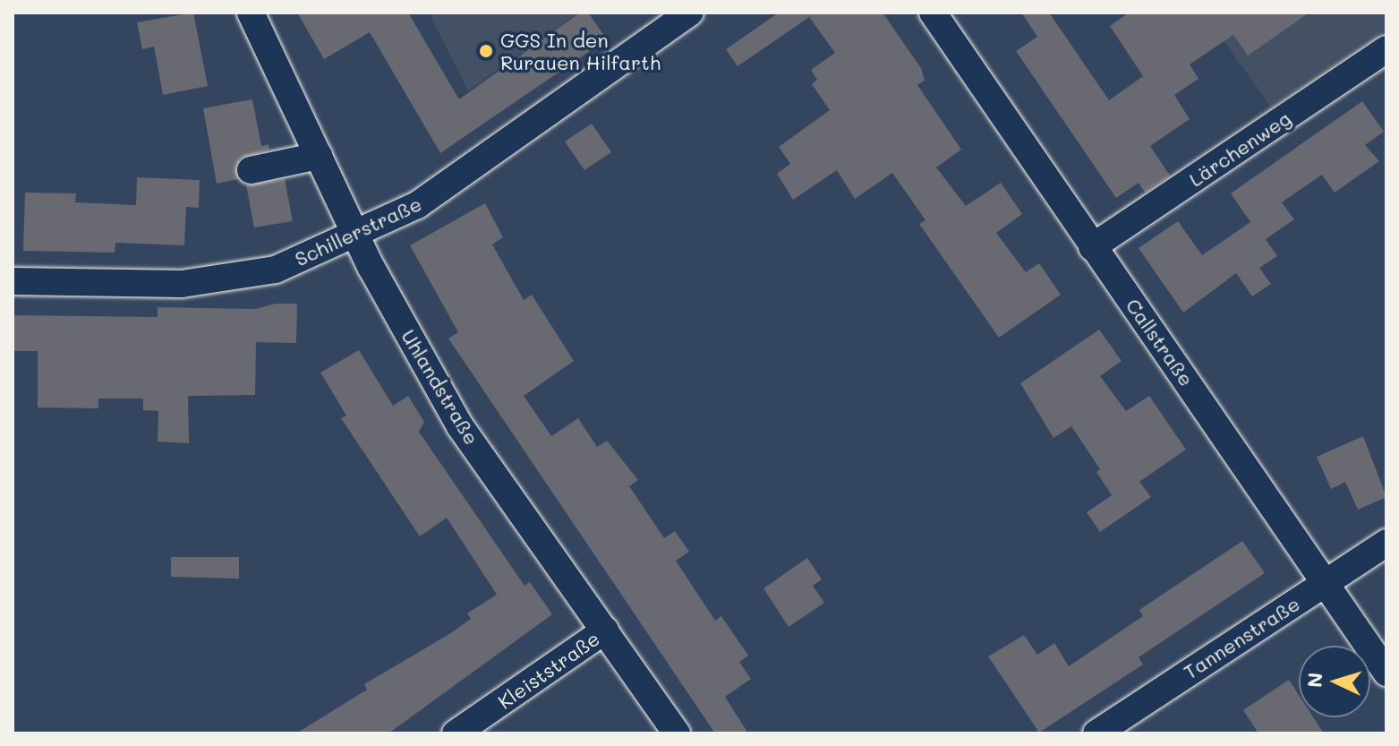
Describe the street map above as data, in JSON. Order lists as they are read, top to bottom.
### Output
{
  "streets": {
    "street": [
      "Lärchenweg",
      "Schillerstraße",
      "Callstraße",
      "Uhlandstraße",
      "Tannenstraße",
      "Kleiststraße"
    ]
  },
  "crossings": [
    ["Lärchenweg", "Callstraße"],
    ["Schillerstraße", "Uhlandstraße"],
    ["Callstraße", "Tannenstraße"],
    ["Uhlandstraße", "Kleiststraße"]
  ],
  "places": ["GGS In den Rurauen Hilfarth"],
  "north": "left"
}
